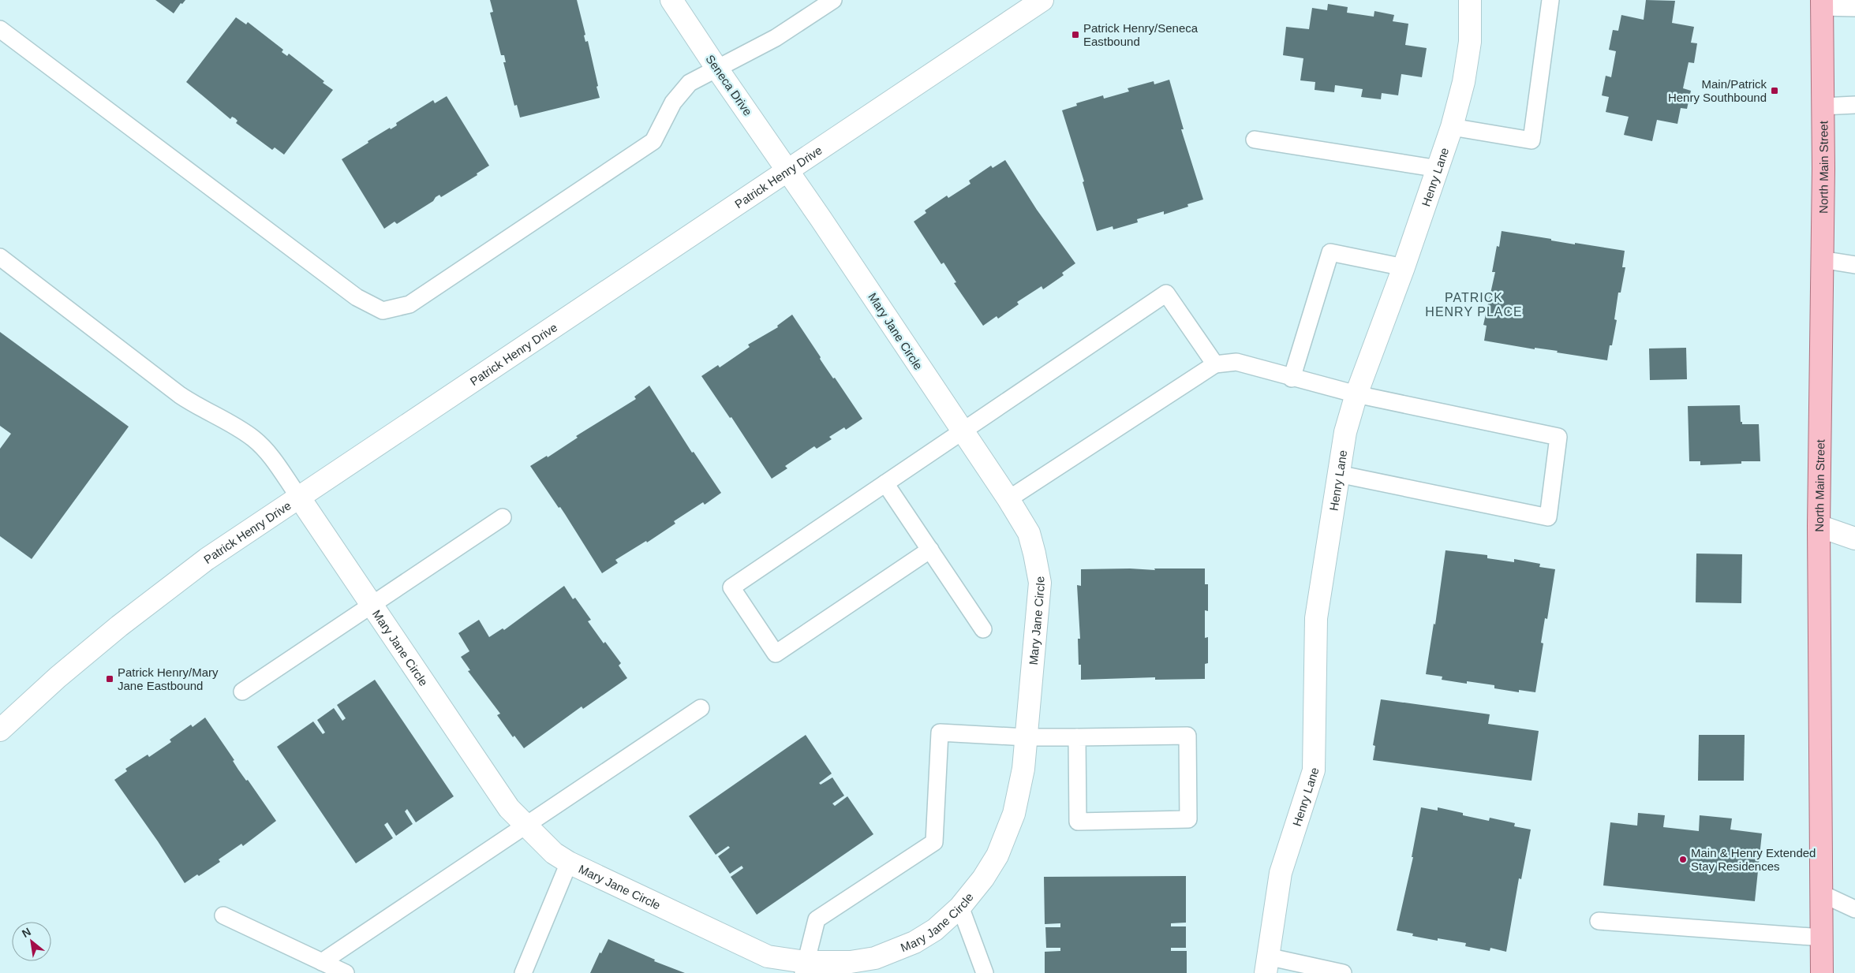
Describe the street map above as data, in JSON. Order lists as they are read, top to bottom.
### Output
{
  "streets": {
    "main road": ["North Main Street"],
    "street": [
      "Seneca Drive",
      "Patrick Henry Drive",
      "Henry Lane",
      "Mary Jane Circle"
    ]
  },
  "crossings": [
    ["Seneca Drive", "Patrick Henry Drive"],
    ["Seneca Drive", "Mary Jane Circle"],
    ["Patrick Henry Drive", "Mary Jane Circle"]
  ],
  "districts": ["PATRICK HENRY PLACE"],
  "places": {
    "transit": ["Patrick Henry/Seneca Eastbound", "Main/Patrick Henry Southbound", "Patrick Henry/Mary Jane Eastbound"],
    "other": ["Main & Henry Extended Stay Residences"]
  },
  "north": "top left"
}
